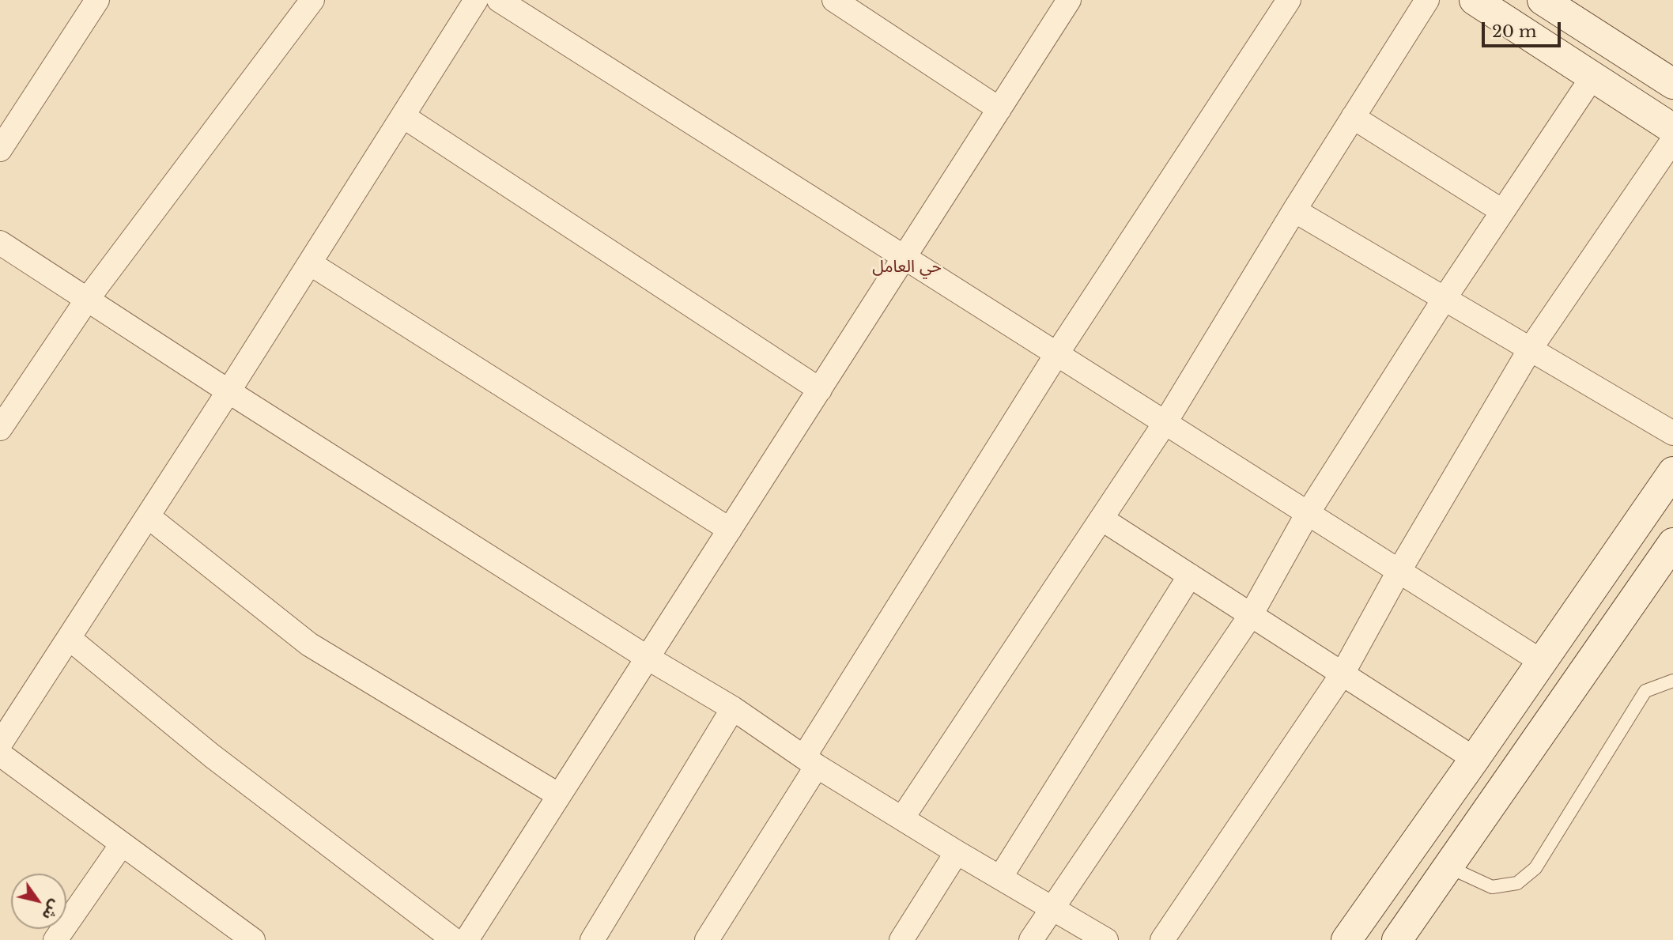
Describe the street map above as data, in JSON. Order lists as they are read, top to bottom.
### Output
{
  "districts": ["حي العامل"],
  "scale_bar": "20 m",
  "north": "bottom right"
}
